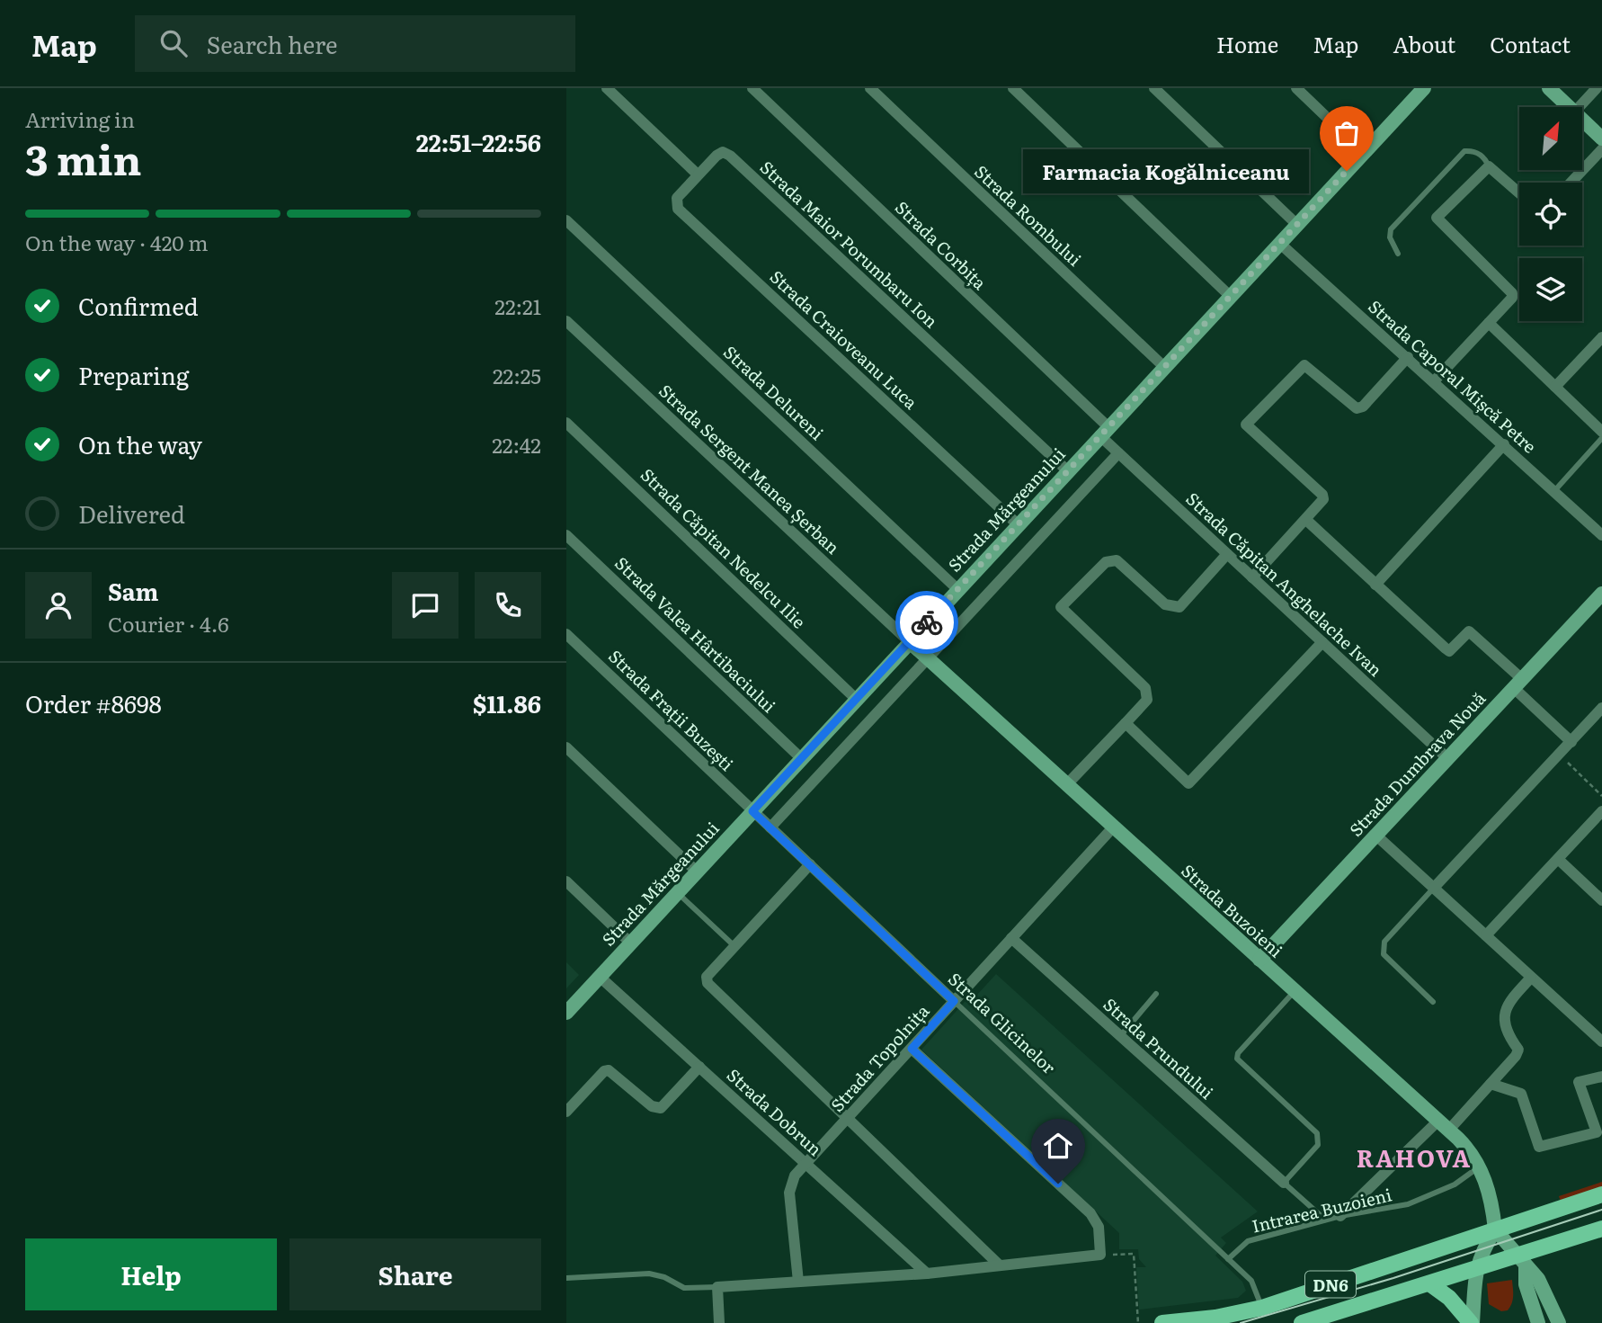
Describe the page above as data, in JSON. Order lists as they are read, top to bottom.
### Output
{
  "streets": {
    "main road": ["DN6"],
    "street": [
      "Strada Rombului",
      "Strada Maior Porumbaru Ion",
      "Strada Corbița",
      "Strada Craioveanu Luca",
      "Strada Caporal Mișcă Petre",
      "Strada Delureni",
      "Strada Sergent Manea Șerban",
      "Strada Mărgeanului",
      "Strada Căpitan Nedelcu Ilie",
      "Strada Căpitan Anghelache Ivan",
      "Strada Valea Hârtibaciului",
      "Strada Frații Buzești",
      "Strada Dumbrava Nouă",
      "Strada Buzoieni",
      "Strada Glicinelor",
      "Strada Prundului",
      "Strada Topolnița",
      "Strada Dobrun"
    ],
    "lane": ["Intrarea Buzoieni"]
  },
  "crossings": [
    ["Strada Rombului", "Strada Mărgeanului"],
    ["Strada Maior Porumbaru Ion", "Strada Craioveanu Luca"],
    ["Strada Maior Porumbaru Ion", "Strada Mărgeanului"],
    ["Strada Corbița", "Strada Mărgeanului"],
    ["Strada Corbița", "Strada Căpitan Anghelache Ivan"],
    ["Strada Craioveanu Luca", "Strada Mărgeanului"],
    ["Strada Caporal Mișcă Petre", "Strada Mărgeanului"],
    ["Strada Delureni", "Strada Mărgeanului"],
    ["Strada Sergent Manea Șerban", "Strada Mărgeanului"],
    ["Strada Sergent Manea Șerban", "Strada Buzoieni"],
    ["Strada Mărgeanului", "Strada Căpitan Nedelcu Ilie"],
    ["Strada Mărgeanului", "Strada Căpitan Anghelache Ivan"],
    ["Strada Mărgeanului", "Strada Valea Hârtibaciului"],
    ["Strada Mărgeanului", "Strada Frații Buzești"],
    ["Strada Mărgeanului", "Strada Buzoieni"],
    ["Strada Mărgeanului", "Strada Glicinelor"],
    ["Strada Mărgeanului", "Strada Dobrun"],
    ["Strada Căpitan Anghelache Ivan", "Strada Dumbrava Nouă"],
    ["Strada Frații Buzești", "Strada Glicinelor"],
    ["Strada Dumbrava Nouă", "Strada Buzoieni"],
    ["Strada Buzoieni", "Strada Topolnița"],
    ["Strada Buzoieni", "Intrarea Buzoieni"],
    ["Strada Buzoieni", "DN6"],
    ["Strada Glicinelor", "Strada Topolnița"],
    ["Strada Glicinelor", "Intrarea Buzoieni"],
    ["Strada Prundului", "Strada Topolnița"],
    ["Strada Topolnița", "Strada Dobrun"]
  ],
  "districts": ["RAHOVA"],
  "places": ["Farmacia Kogălniceanu"],
  "north": "top right",
  "page": {
    "header": "Map",
    "search": "Search here",
    "nav": [
      "Home",
      "Map",
      "About",
      "Contact"
    ],
    "heading": ["3 min", "Arriving in", "22:51–22:56"],
    "panel": [
      "Sam",
      "Courier · 4.6",
      "Order #8698",
      "$11.86"
    ],
    "bubble": "Farmacia Kogălniceanu",
    "bar": "On the way · 420 m",
    "list": [
      ["Confirmed", "22:21"],
      ["Preparing", "22:25"],
      ["On the way", "22:42"],
      "Delivered"
    ],
    "buttons": ["Help", "Share"]
  }
}
